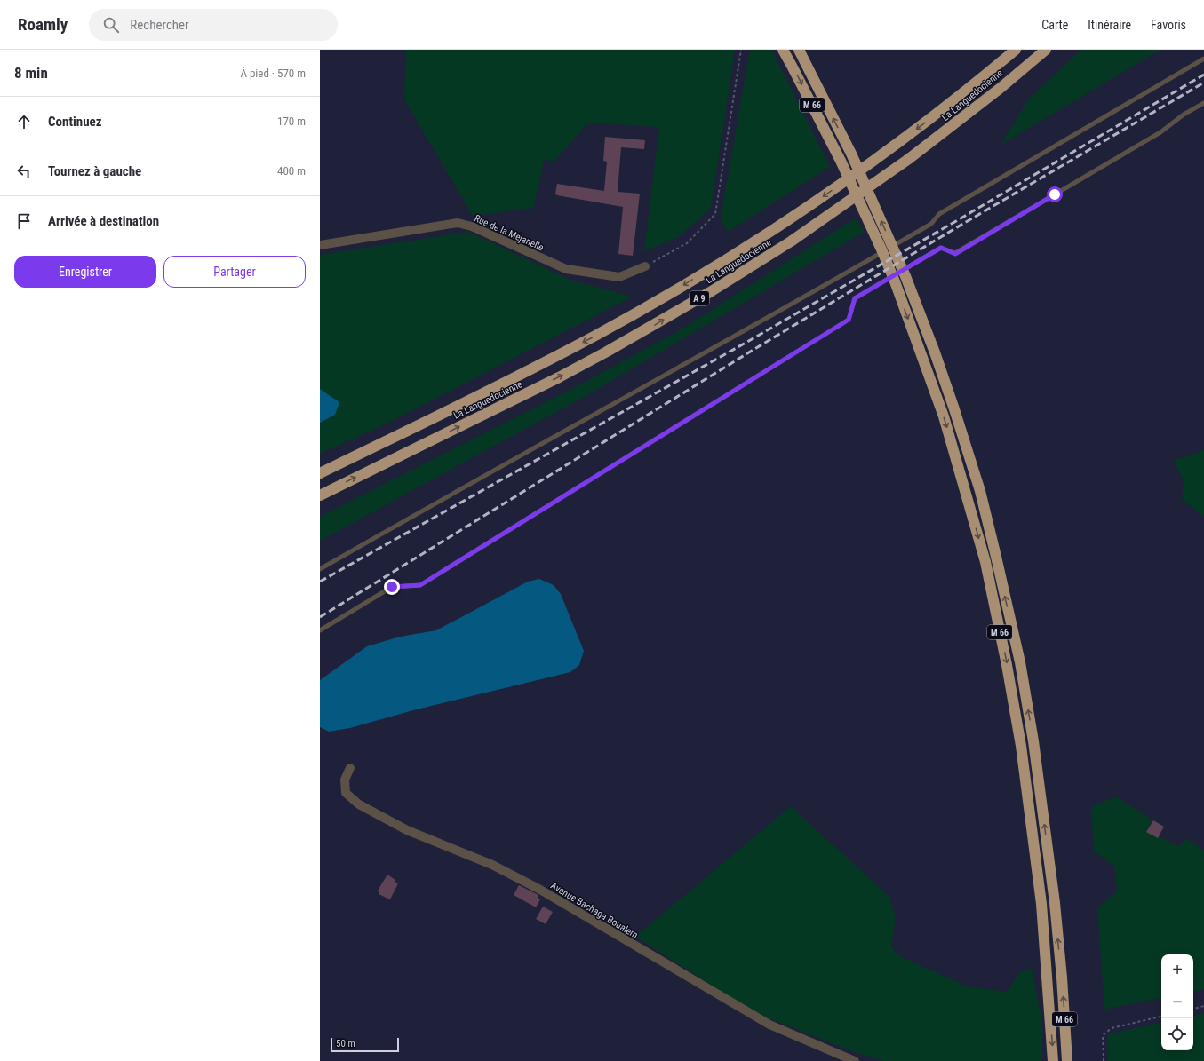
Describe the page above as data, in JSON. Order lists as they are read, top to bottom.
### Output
{
  "streets": {
    "highway": ["La Languedocienne", "M 66", "A 9"],
    "street": ["Rue de la Méjanelle", "Avenue Bachaga Boualem"]
  },
  "scale_bar": "50 m",
  "page": {
    "header": "Roamly",
    "search": "Rechercher",
    "nav": ["Carte", "Itinéraire", "Favoris"],
    "heading": ["8 min", "À pied · 570 m"],
    "list": [
      ["Continuez", "170 m"],
      ["Tournez à gauche", "400 m"],
      "Arrivée à destination"
    ],
    "buttons": ["Enregistrer", "Partager"],
    "map_buttons": ["+", "−"],
    "scale": "50 m"
  }
}
